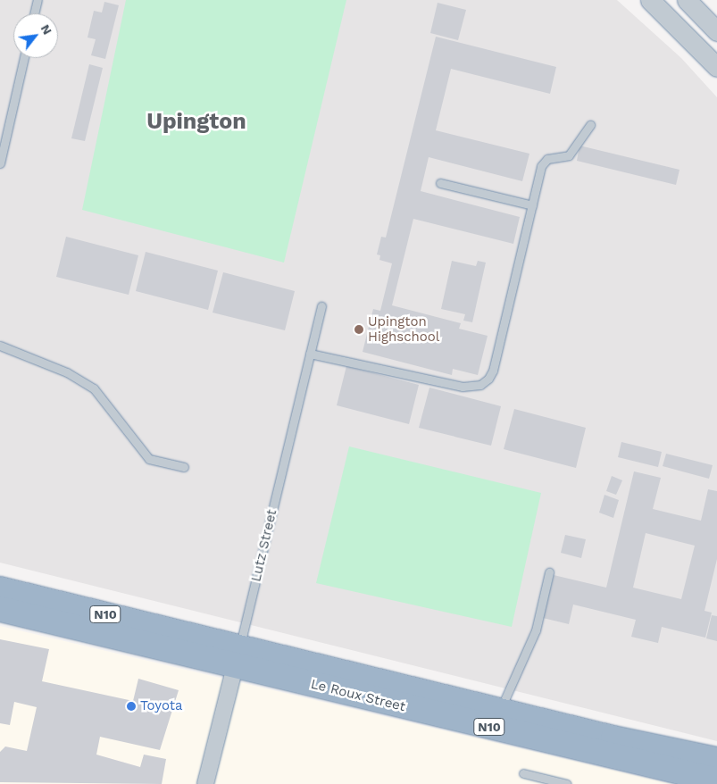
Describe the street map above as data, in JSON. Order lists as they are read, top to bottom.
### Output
{
  "streets": {
    "highway": ["N10", "Le Roux Street"],
    "street": ["Lutz Street"]
  },
  "crossings": [
    ["Lutz Street", "Le Roux Street"]
  ],
  "districts": ["Upington"],
  "places": ["Upington Highschool", "Toyota"],
  "north": "top right"
}
